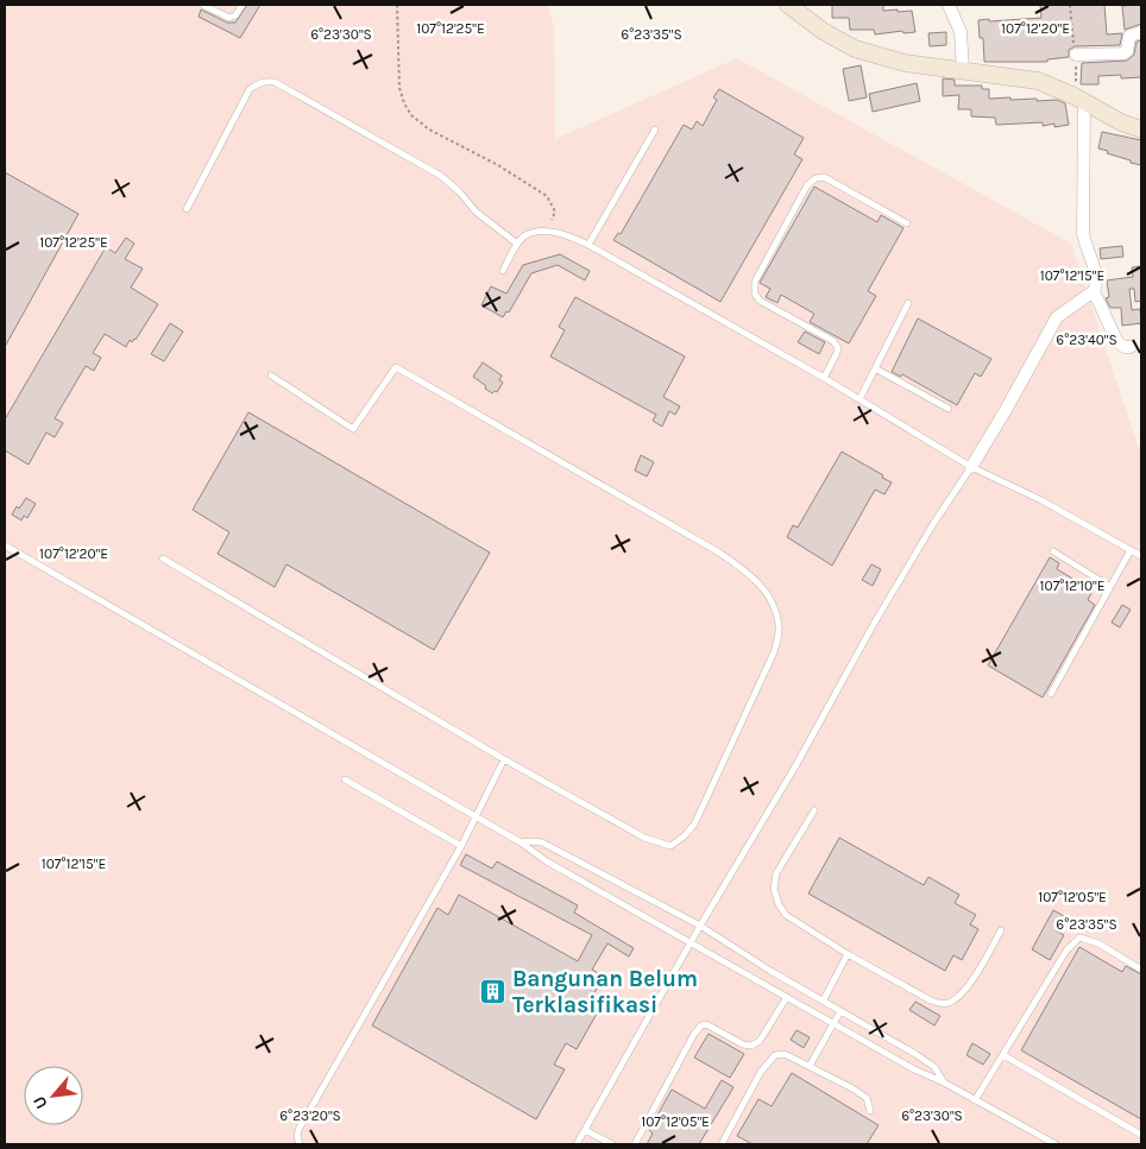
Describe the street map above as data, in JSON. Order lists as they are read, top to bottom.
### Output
{
  "places": {
    "building": ["Bangunan Belum Terklasifikasi"]
  },
  "north": "bottom left",
  "coordinates": [
    "107°12'20\"E",
    "107°12'25\"E",
    "6°23'30\"S",
    "6°23'35\"S",
    "107°12'15\"E",
    "6°23'40\"S",
    "107°12'10\"E",
    "107°12'05\"E",
    "6°23'20\"S"
  ]
}
